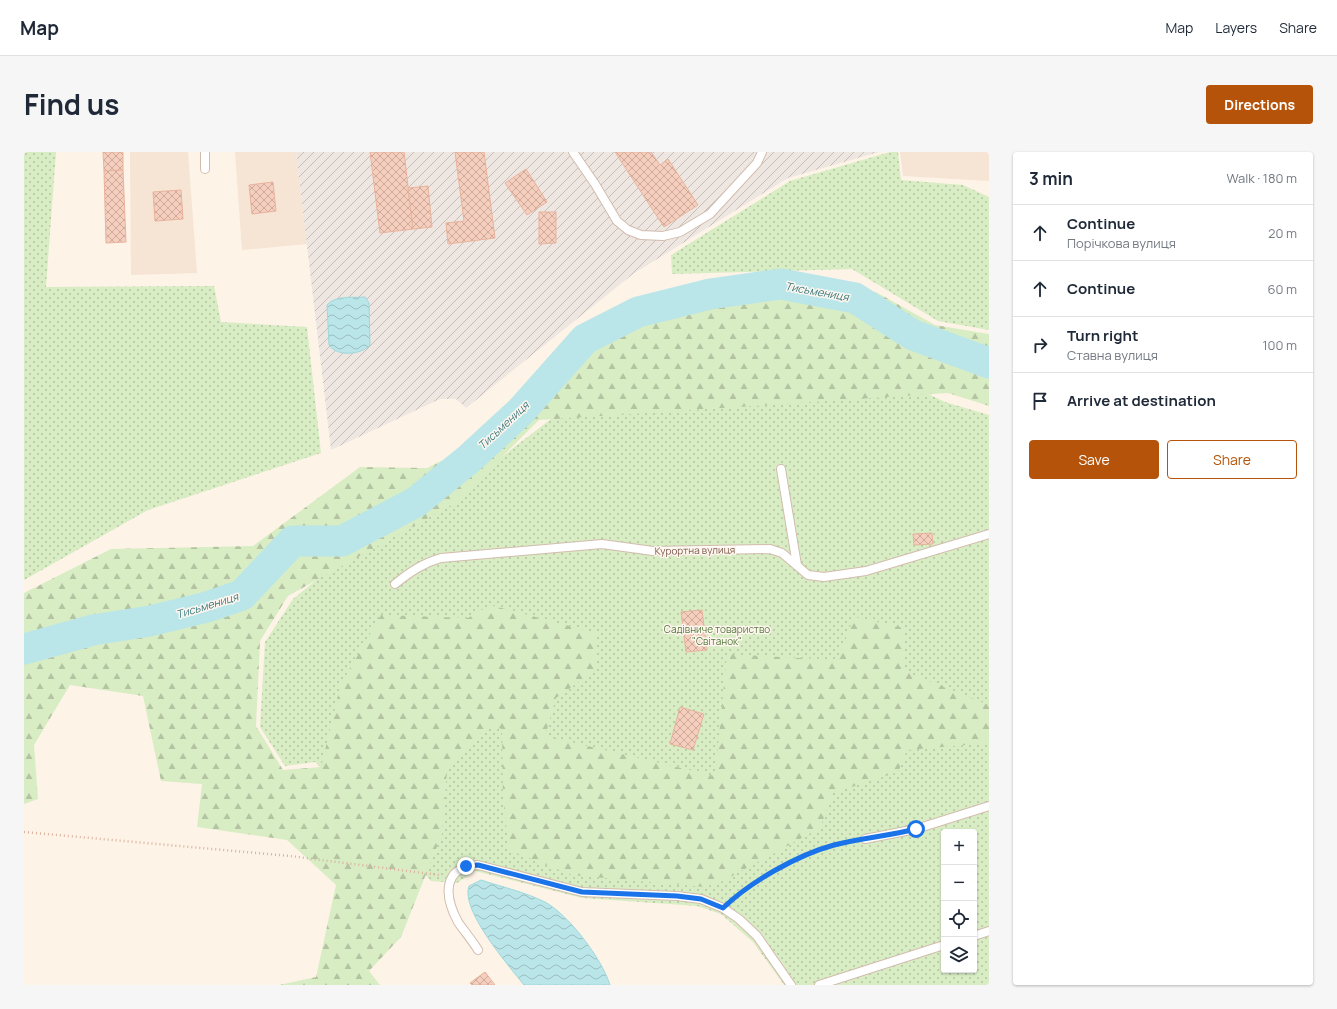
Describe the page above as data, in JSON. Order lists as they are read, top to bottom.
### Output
{
  "streets": {
    "lane": ["Курортна вулиця"]
  },
  "water": ["Тисьмениця"],
  "parks": ["Садівниче товариство \"Світанок\""],
  "page": {
    "header": "Map",
    "nav": ["Map", "Layers", "Share"],
    "title": "Find us",
    "buttons": [
      "Directions",
      ["Save", "Share"]
    ],
    "heading": ["3 min", "Walk · 180 m"],
    "list": [
      ["Continue", "Порічкова вулиця", "20 m"],
      ["Continue", "60 m"],
      ["Turn right", "Ставна вулиця", "100 m"],
      "Arrive at destination"
    ],
    "map_buttons": ["+", "−"]
  }
}
